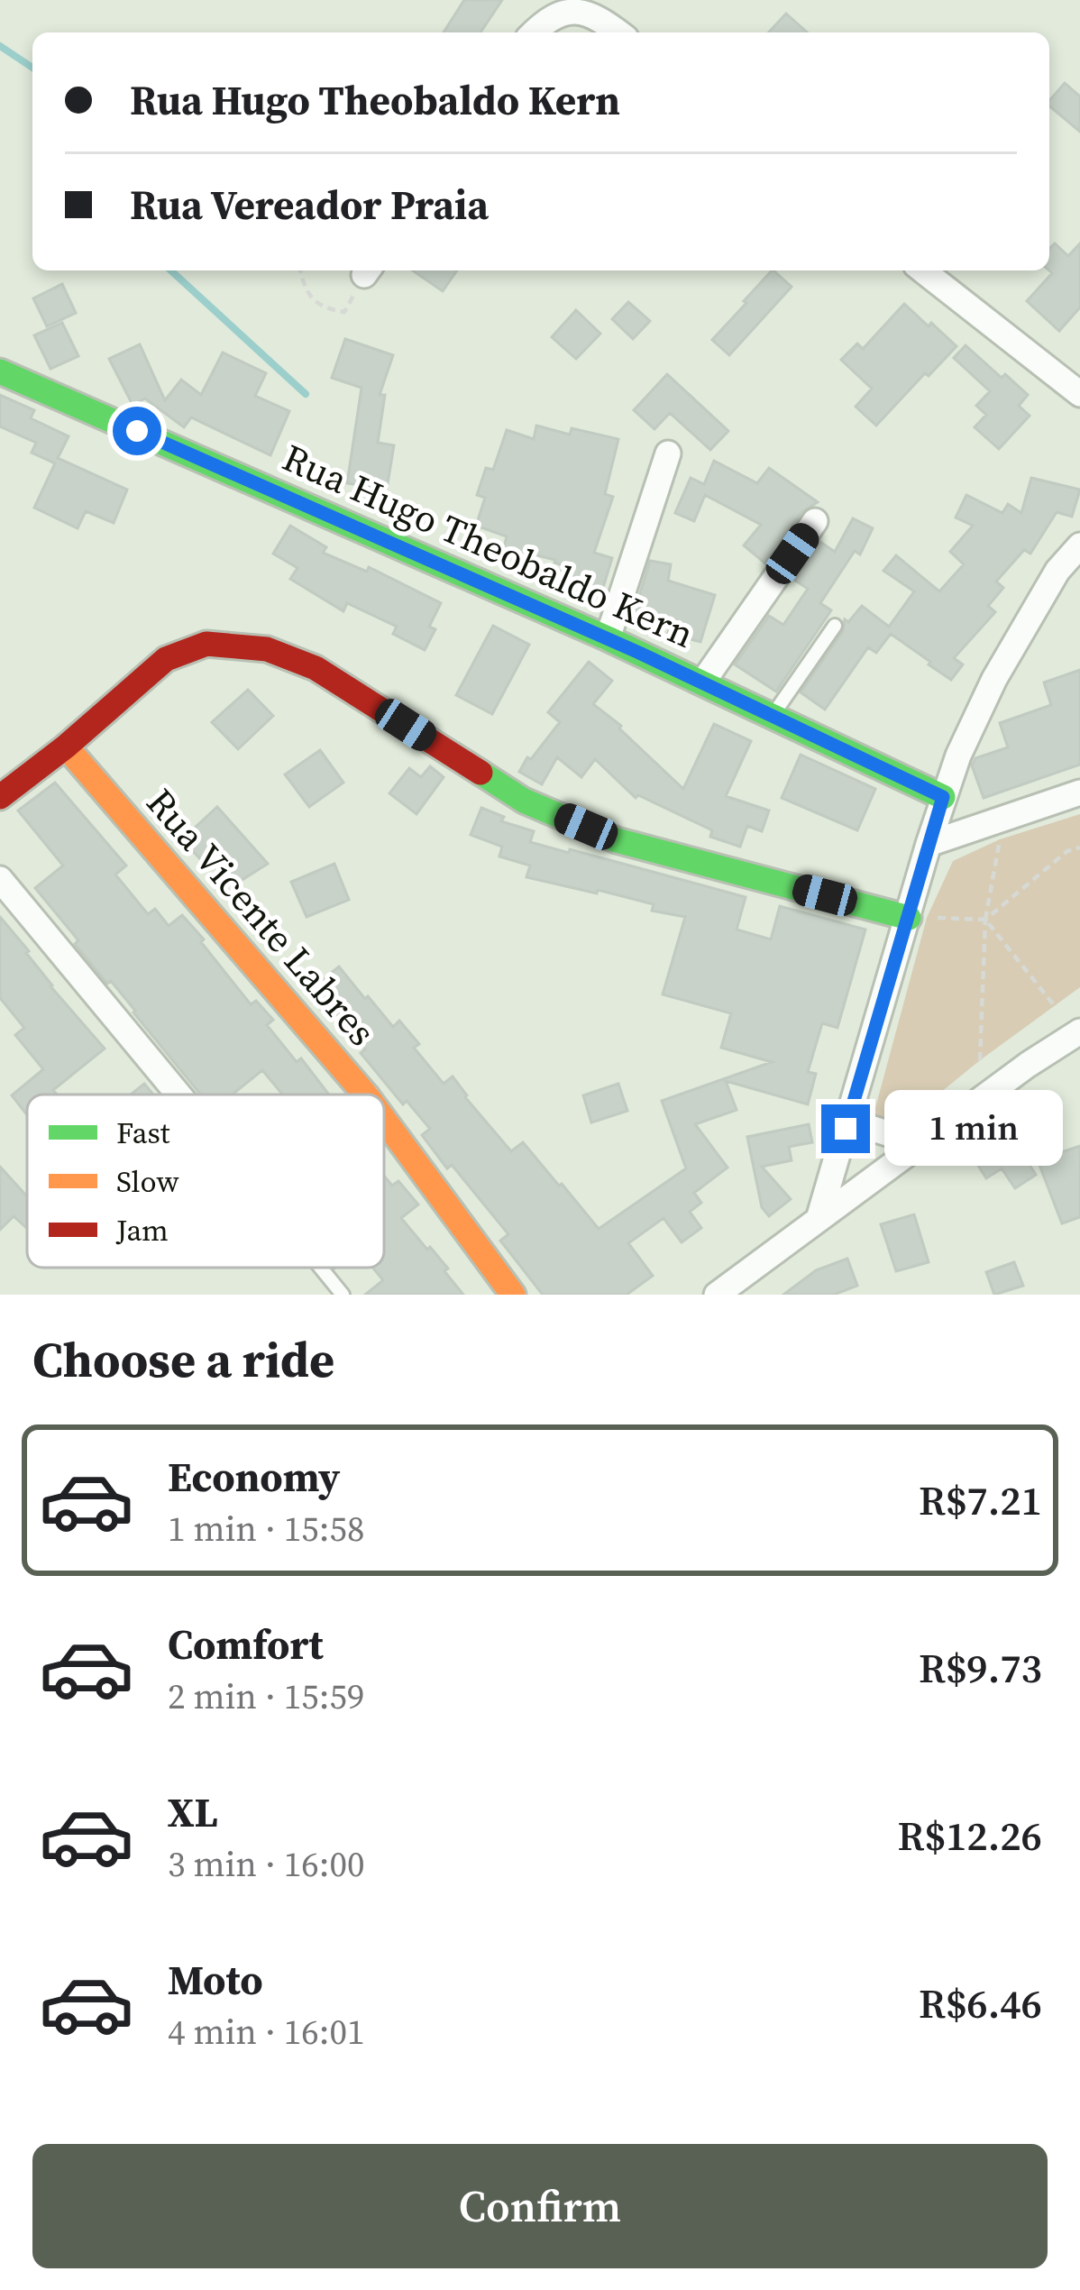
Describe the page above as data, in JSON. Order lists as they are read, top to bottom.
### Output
{
  "streets": {
    "street": ["Rua Hugo Theobaldo Kern", "Rua Vicente Labres"]
  },
  "legend": ["Fast", "Slow", "Jam"],
  "page": {
    "banner": ["Rua Hugo Theobaldo Kern", "Rua Vereador Praia"],
    "bubble": "1 min",
    "heading": "Choose a ride",
    "list": [
      {
        "name": "Economy",
        "note": "1 min · 15:58",
        "value": "R$7.21"
      },
      {
        "name": "Comfort",
        "note": "2 min · 15:59",
        "value": "R$9.73"
      },
      {
        "name": "XL",
        "note": "3 min · 16:00",
        "value": "R$12.26"
      },
      {
        "name": "Moto",
        "note": "4 min · 16:01",
        "value": "R$6.46"
      }
    ],
    "buttons": "Confirm"
  }
}
